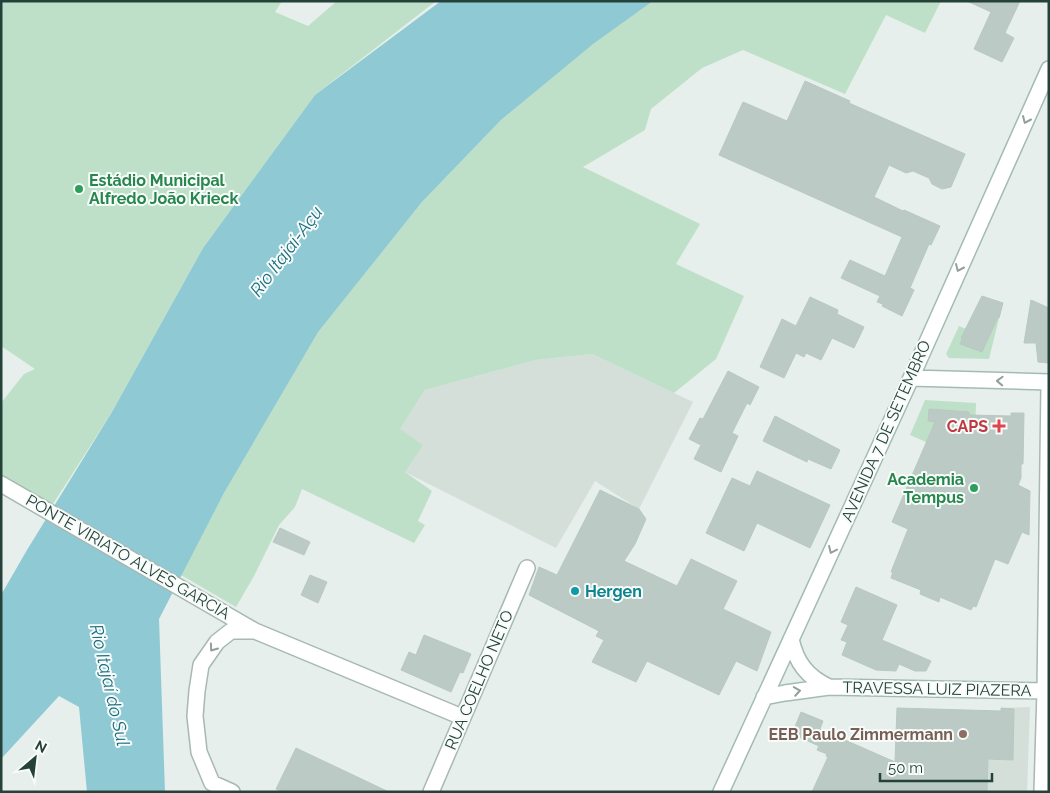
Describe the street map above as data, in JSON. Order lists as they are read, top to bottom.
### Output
{
  "streets": {
    "street": [
      "AVENIDA 7 DE SETEMBRO",
      "PONTE VIRIATO ALVES GARCIA",
      "RUA COELHO NETO",
      "TRAVESSA LUIZ PIAZERA"
    ]
  },
  "crossings": [
    ["AVENIDA 7 DE SETEMBRO", "TRAVESSA LUIZ PIAZERA"],
    ["PONTE VIRIATO ALVES GARCIA", "RUA COELHO NETO"]
  ],
  "one_way": ["AVENIDA 7 DE SETEMBRO"],
  "water": ["Rio Itajaí-Açu", "Rio Itajaí do Sul"],
  "places": {
    "other": [
      "Estádio Municipal Alfredo João Krieck",
      "Academia Tempus",
      "Hergen",
      "EEB Paulo Zimmermann"
    ],
    "health": ["CAPS"]
  },
  "scale_bar": "50 m",
  "north": "top right"
}
